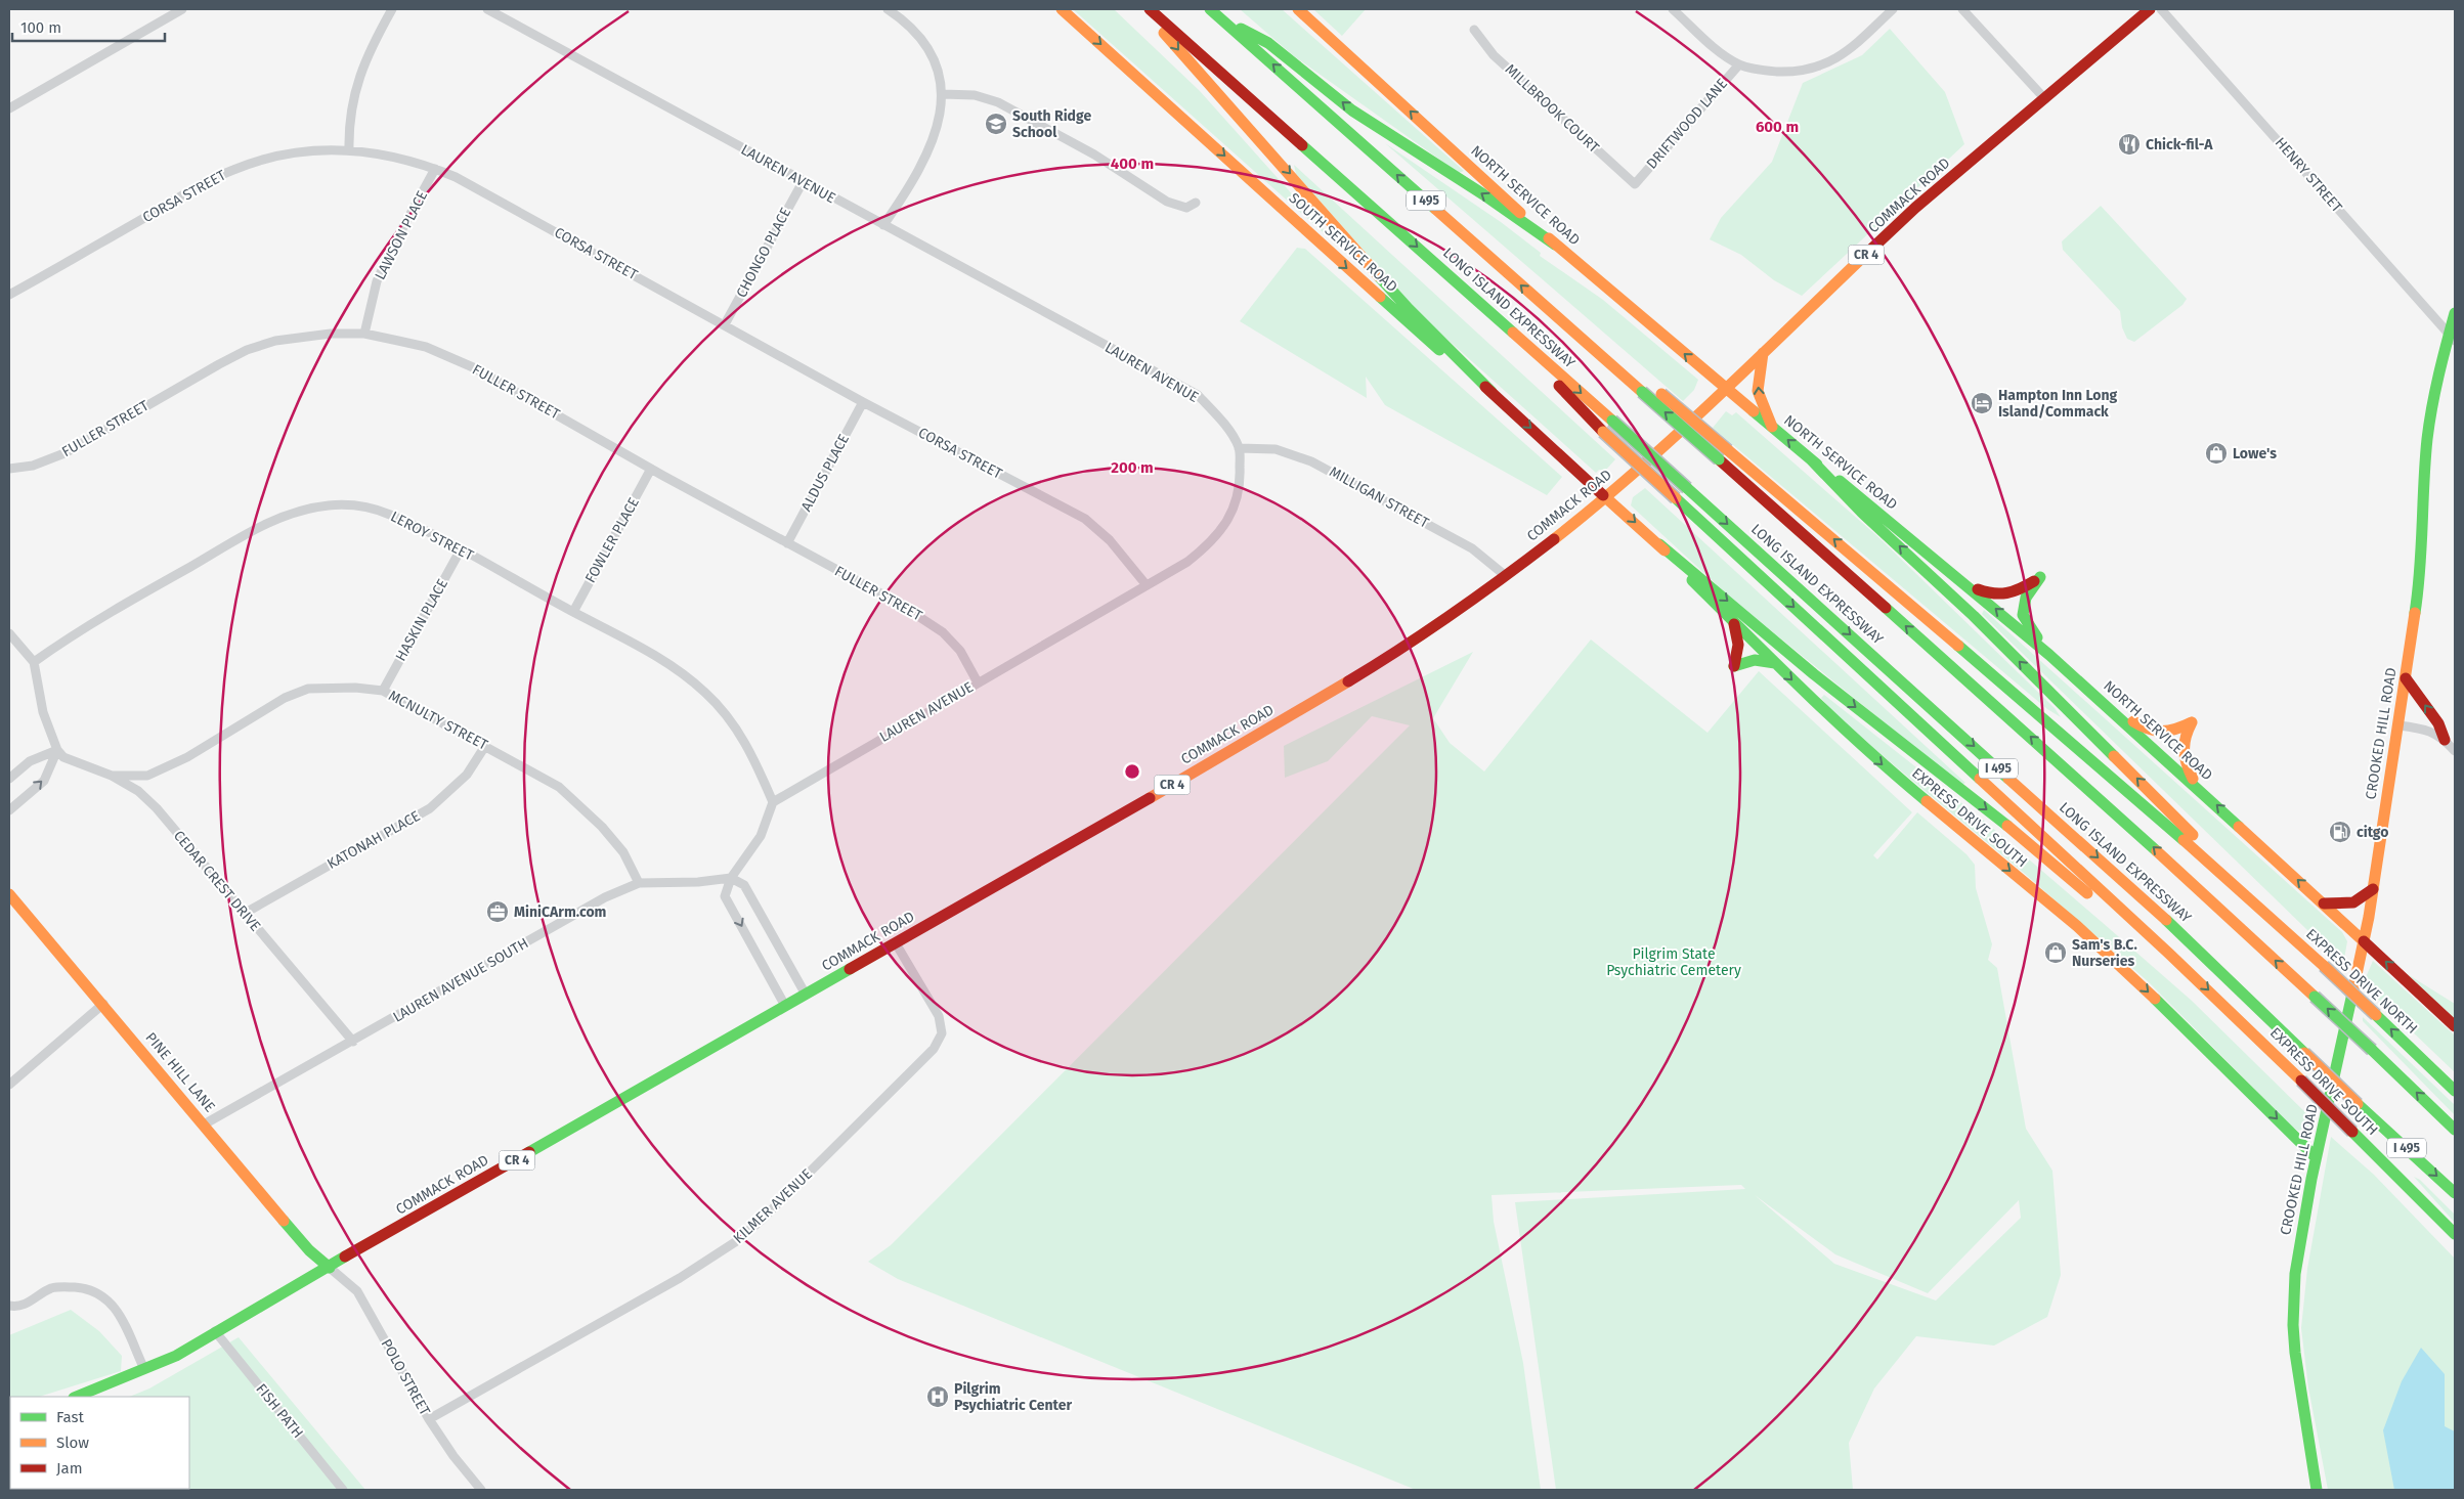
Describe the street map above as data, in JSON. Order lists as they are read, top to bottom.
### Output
{
  "streets": {
    "main road": [
      "NORTH SERVICE ROAD",
      "COMMACK ROAD",
      "I 495",
      "SOUTH SERVICE ROAD",
      "CR 4",
      "LONG ISLAND EXPRESSWAY",
      "CROOKED HILL ROAD",
      "EXPRESS DRIVE SOUTH",
      "EXPRESS DRIVE NORTH",
      "PINE HILL LANE"
    ],
    "street": [
      "MILLBROOK COURT",
      "DRIFTWOOD LANE",
      "LAUREN AVENUE",
      "HENRY STREET",
      "CORSA STREET",
      "LAWSON PLACE",
      "CHONGO PLACE",
      "FULLER STREET",
      "ALDUS PLACE",
      "MILLIGAN STREET",
      "LEROY STREET",
      "FOWLER PLACE",
      "HASKIN PLACE",
      "MCNULTY STREET",
      "KATONAH PLACE",
      "CEDAR CREST DRIVE",
      "LAUREN AVENUE SOUTH",
      "KILMER AVENUE",
      "POLO STREET",
      "FISH PATH"
    ]
  },
  "crossings": [
    ["MILLBROOK COURT", "DRIFTWOOD LANE"],
    ["LAUREN AVENUE", "CORSA STREET"],
    ["LAUREN AVENUE", "CHONGO PLACE"],
    ["LAUREN AVENUE", "FULLER STREET"],
    ["LAUREN AVENUE", "MILLIGAN STREET"],
    ["LAUREN AVENUE", "LEROY STREET"],
    ["HENRY STREET", "CROOKED HILL ROAD"],
    ["NORTH SERVICE ROAD", "COMMACK ROAD"],
    ["NORTH SERVICE ROAD", "CROOKED HILL ROAD"],
    ["COMMACK ROAD", "SOUTH SERVICE ROAD"],
    ["COMMACK ROAD", "MILLIGAN STREET"],
    ["COMMACK ROAD", "EXPRESS DRIVE SOUTH"],
    ["COMMACK ROAD", "PINE HILL LANE"],
    ["COMMACK ROAD", "KILMER AVENUE"],
    ["COMMACK ROAD", "POLO STREET"],
    ["COMMACK ROAD", "FISH PATH"],
    ["CORSA STREET", "LAWSON PLACE"],
    ["CORSA STREET", "CHONGO PLACE"],
    ["CORSA STREET", "ALDUS PLACE"],
    ["LAWSON PLACE", "FULLER STREET"],
    ["SOUTH SERVICE ROAD", "EXPRESS DRIVE SOUTH"],
    ["FULLER STREET", "ALDUS PLACE"],
    ["FULLER STREET", "FOWLER PLACE"],
    ["LEROY STREET", "FOWLER PLACE"],
    ["LEROY STREET", "HASKIN PLACE"],
    ["HASKIN PLACE", "MCNULTY STREET"],
    ["MCNULTY STREET", "KATONAH PLACE"],
    ["MCNULTY STREET", "CEDAR CREST DRIVE"],
    ["MCNULTY STREET", "LAUREN AVENUE SOUTH"],
    ["CROOKED HILL ROAD", "EXPRESS DRIVE SOUTH"],
    ["KATONAH PLACE", "CEDAR CREST DRIVE"],
    ["CEDAR CREST DRIVE", "LAUREN AVENUE SOUTH"],
    ["LAUREN AVENUE SOUTH", "PINE HILL LANE"],
    ["PINE HILL LANE", "POLO STREET"],
    ["KILMER AVENUE", "POLO STREET"]
  ],
  "one_way": ["EXPRESS DRIVE NORTH"],
  "parks": ["Pilgrim State Psychiatric Cemetery"],
  "places": {
    "school or university": ["South Ridge School"],
    "restaurant": ["Chick-fil-A"],
    "hotel": ["Hampton Inn Long Island/Commack"],
    "shop": ["Lowe's", "Sam's B.C. Nurseries"],
    "fuel station": ["citgo"],
    "office": ["MiniCArm.com"],
    "hospital": ["Pilgrim Psychiatric Center"]
  },
  "legend": ["Fast", "Slow", "Jam"],
  "scale_bar": "100 m",
  "rings": ["600 m", "400 m", "200 m"]
}
